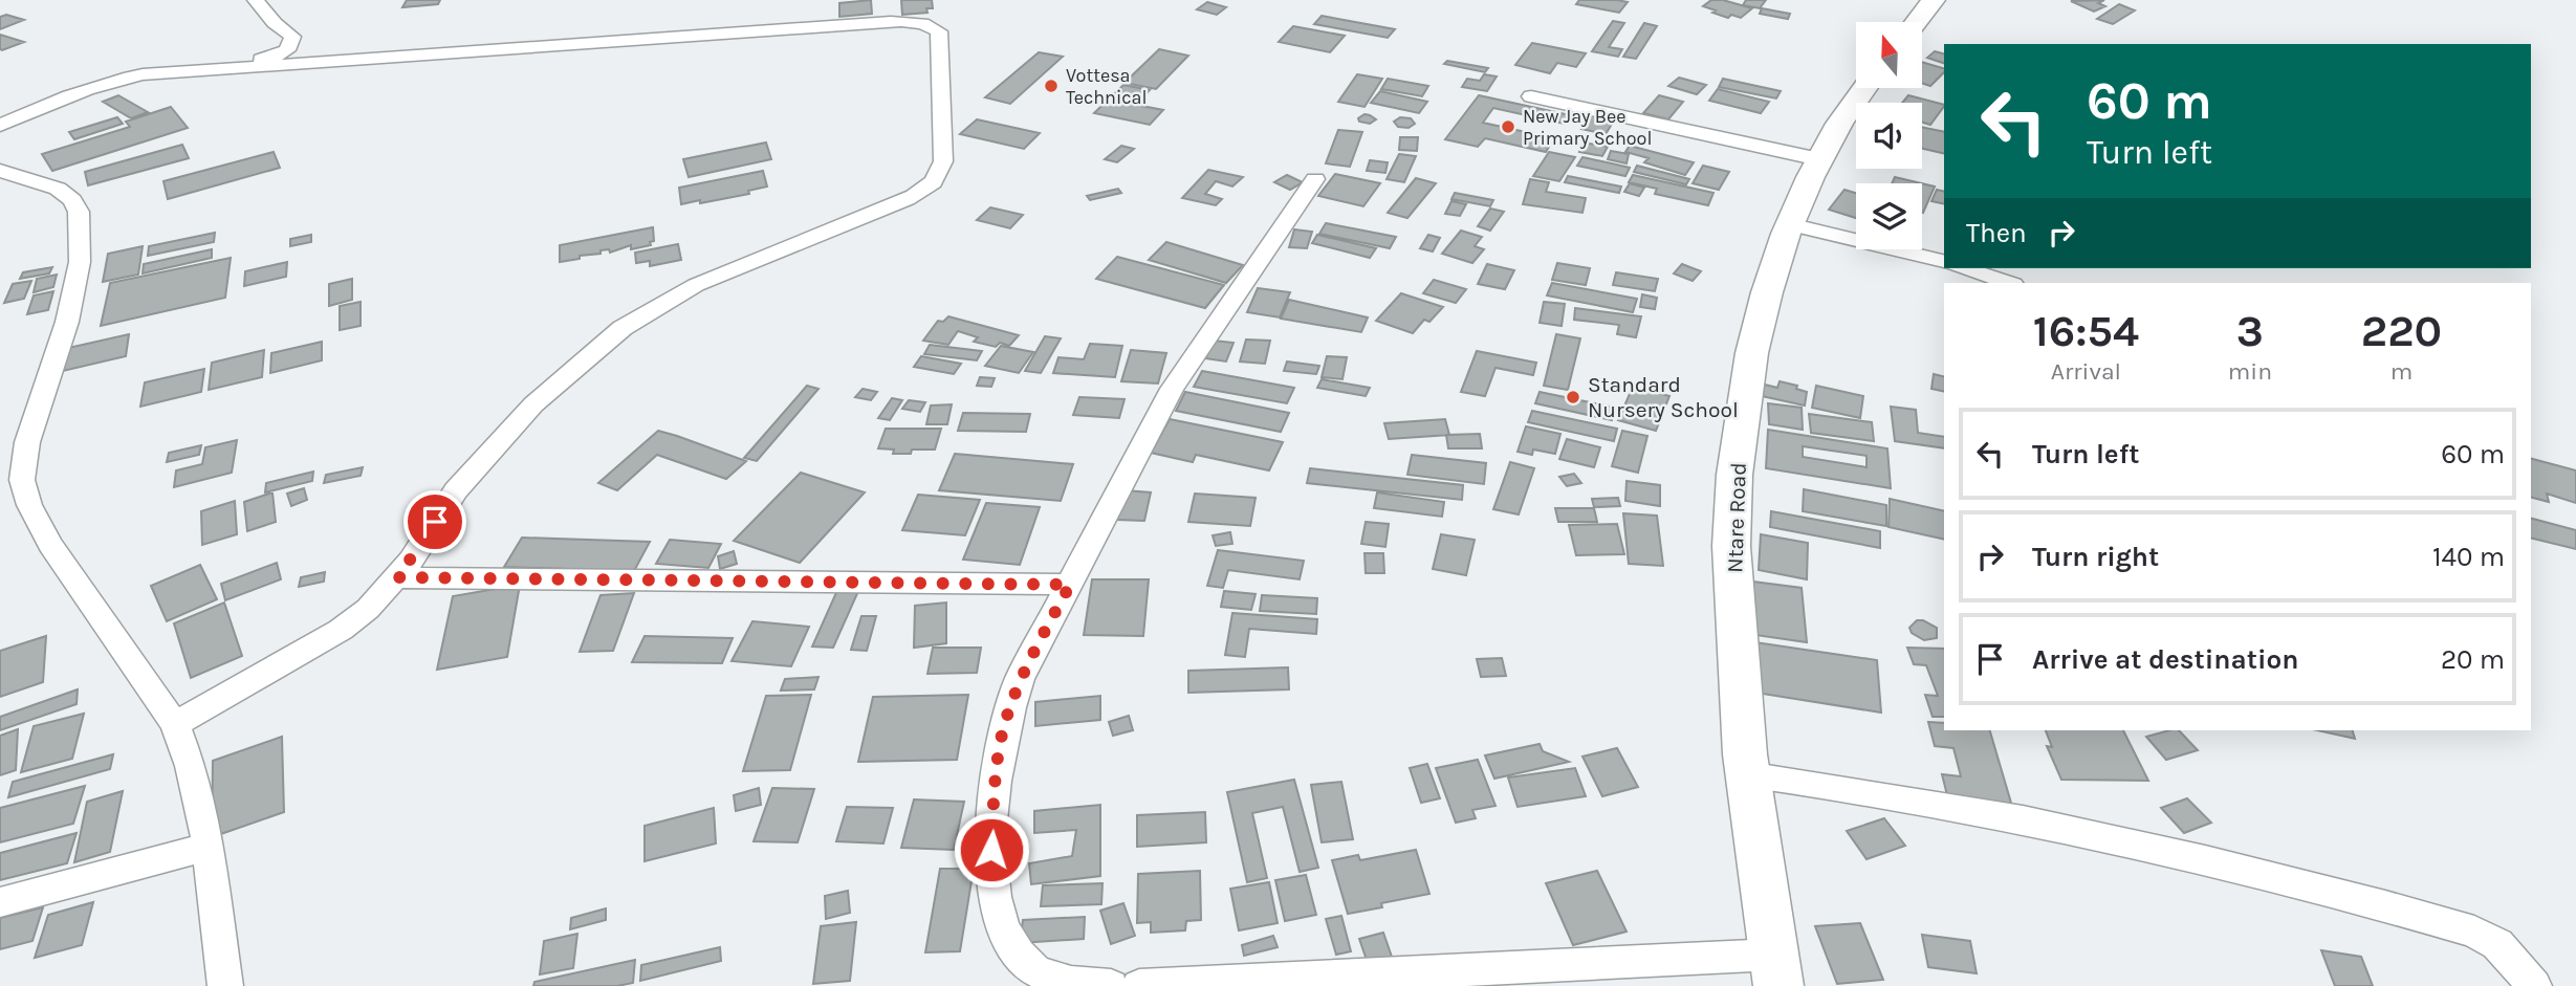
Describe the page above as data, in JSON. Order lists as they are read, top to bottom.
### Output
{
  "streets": {
    "main road": ["Ntare Road"]
  },
  "places": ["Vottesa Technical", "New Jay Bee Primary School", "Standard Nursery School"],
  "north": "top",
  "page": {
    "turn": ["60 m", "Turn left"],
    "then": "Then",
    "eta": [
      "16:54",
      "Arrival",
      "3",
      "min",
      "220",
      "m"
    ],
    "list": [
      {
        "name": "Turn left",
        "value": "60 m"
      },
      {
        "name": "Turn right",
        "value": "140 m"
      },
      {
        "name": "Arrive at destination",
        "value": "20 m"
      }
    ]
  }
}
